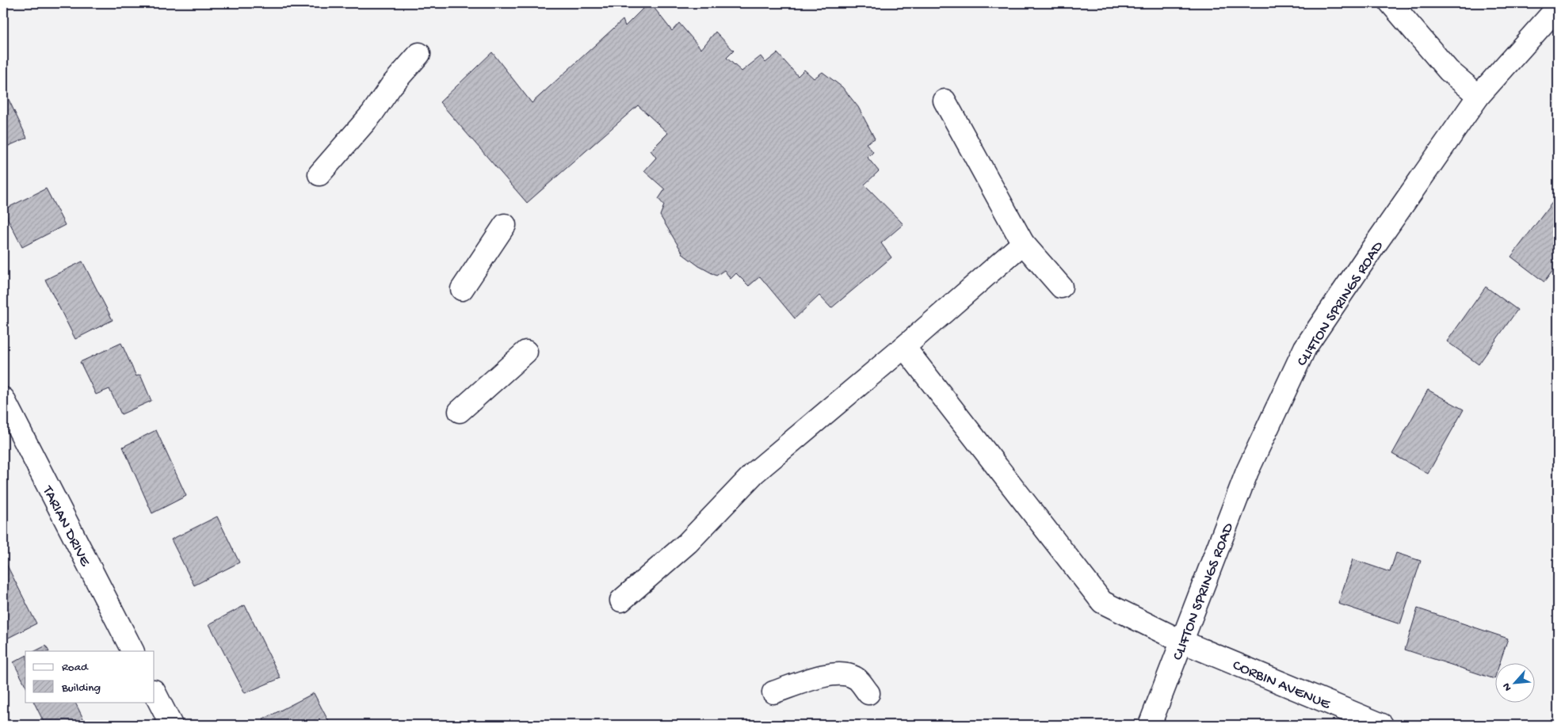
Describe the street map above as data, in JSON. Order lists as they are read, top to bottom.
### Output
{
  "streets": {
    "street": ["CLIFTON SPRINGS ROAD", "TARIAN DRIVE", "CORBIN AVENUE"]
  },
  "crossings": [
    ["CLIFTON SPRINGS ROAD", "CORBIN AVENUE"]
  ],
  "legend": ["Road", "Building"],
  "north": "bottom left"
}
